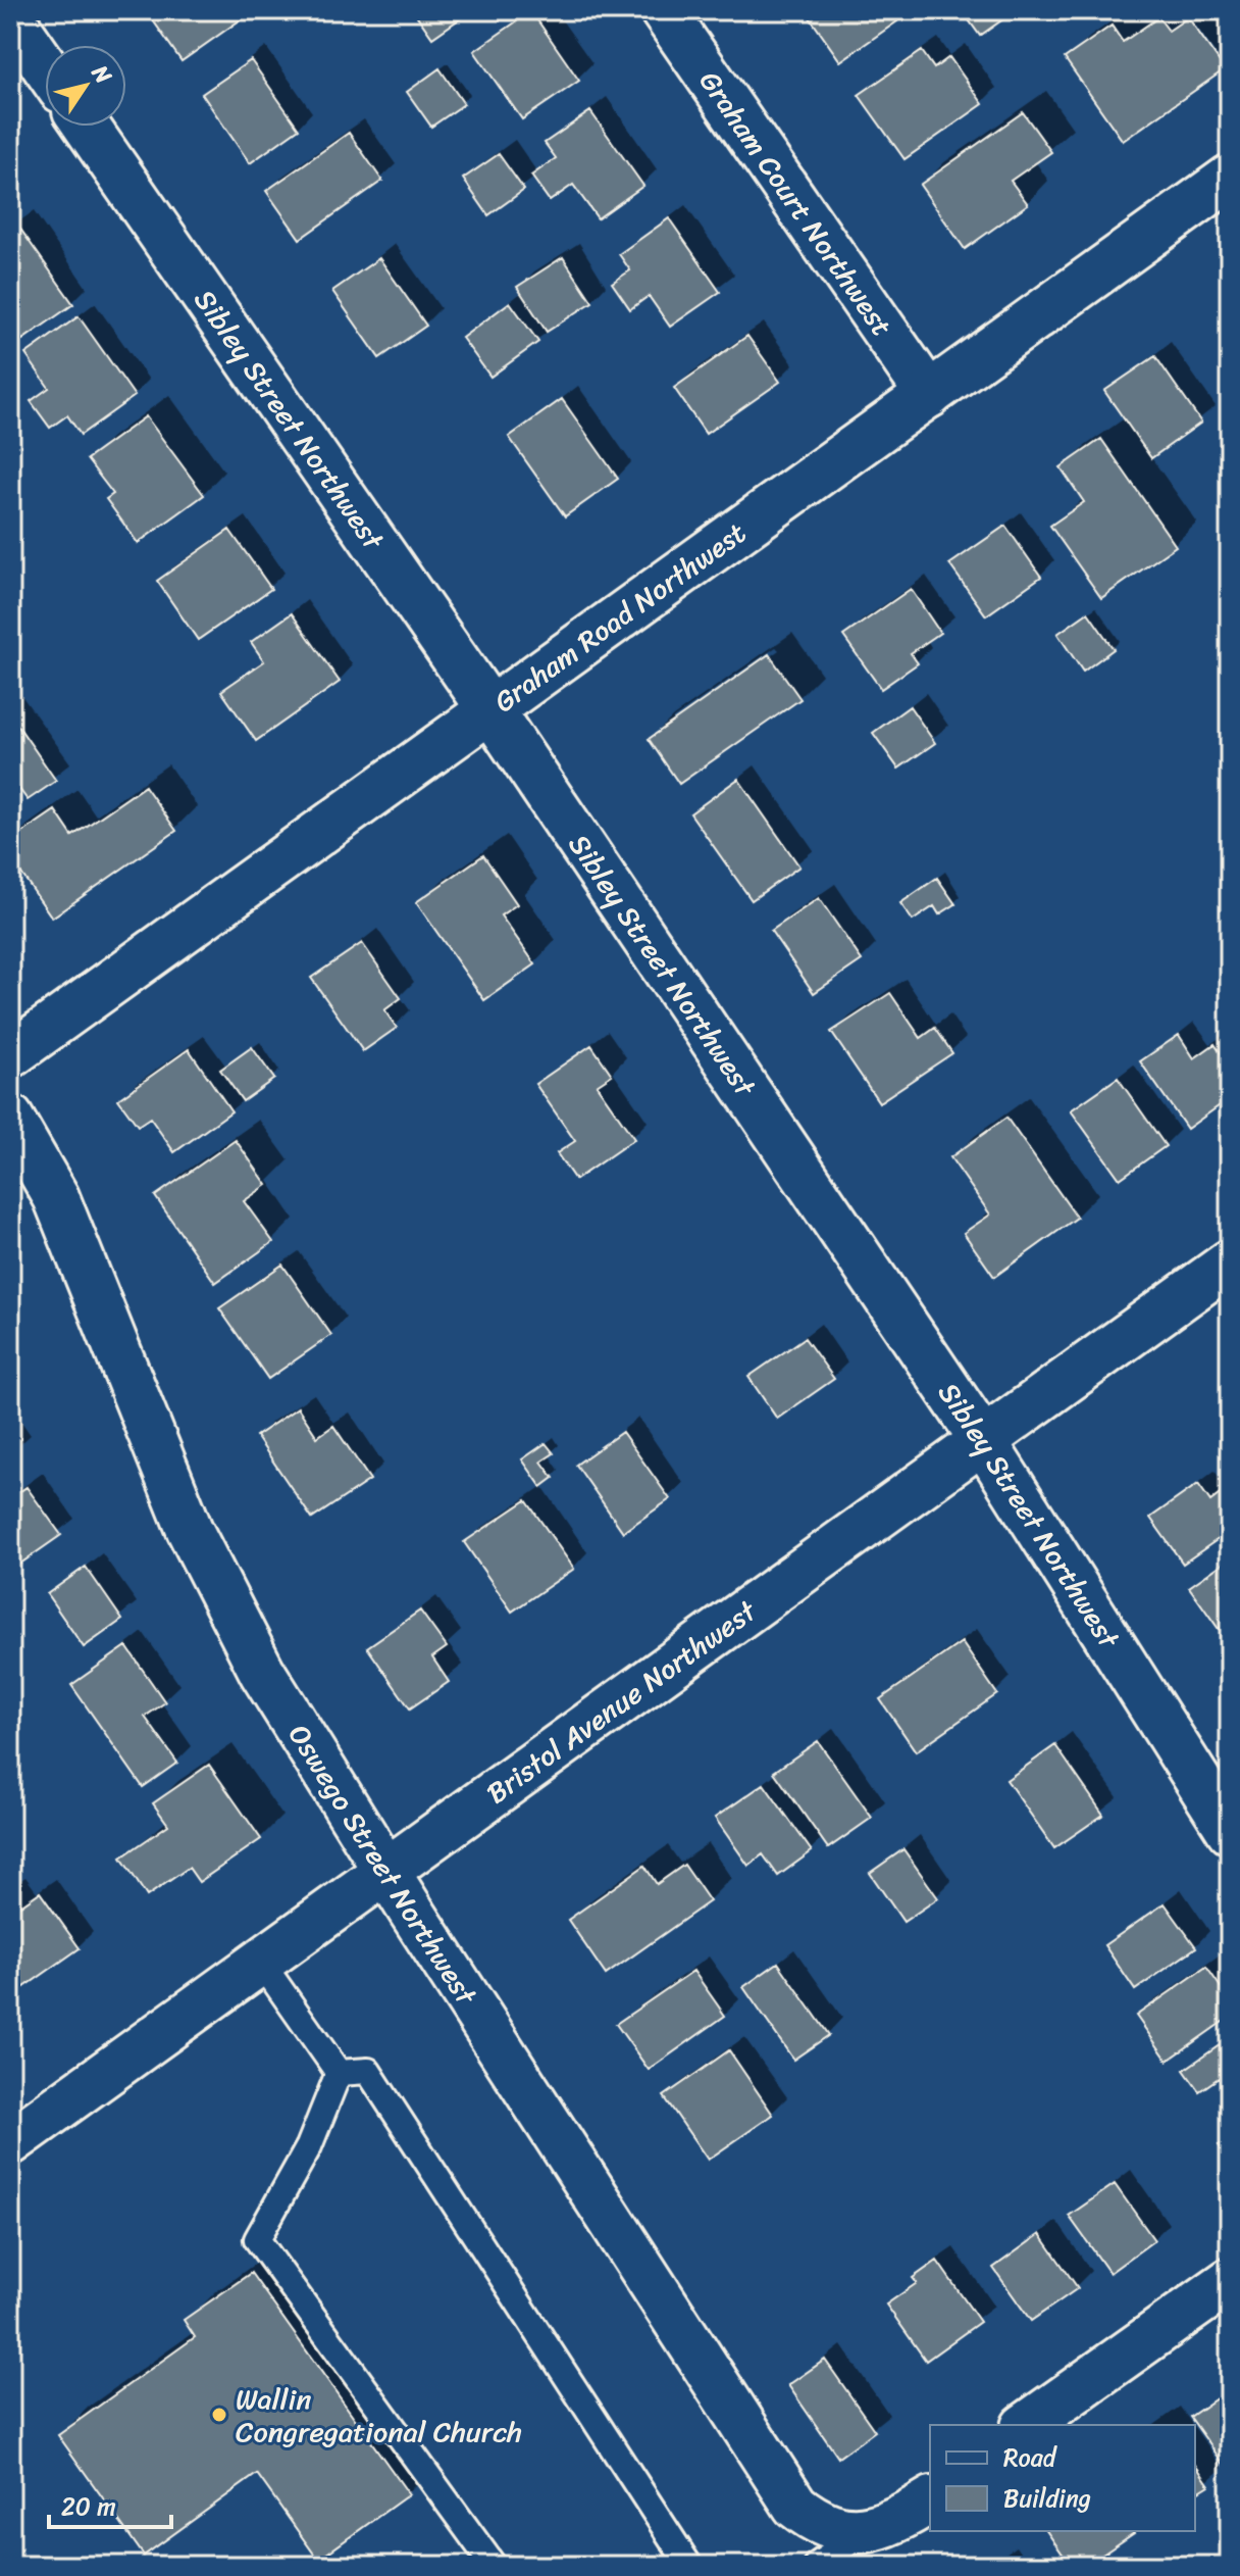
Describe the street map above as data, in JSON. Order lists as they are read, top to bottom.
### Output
{
  "streets": {
    "street": [
      "Graham Court Northwest",
      "Sibley Street Northwest",
      "Graham Road Northwest",
      "Bristol Avenue Northwest",
      "Oswego Street Northwest"
    ]
  },
  "crossings": [
    ["Graham Court Northwest", "Graham Road Northwest"],
    ["Sibley Street Northwest", "Graham Road Northwest"],
    ["Sibley Street Northwest", "Bristol Avenue Northwest"],
    ["Bristol Avenue Northwest", "Oswego Street Northwest"]
  ],
  "places": ["Wallin Congregational Church"],
  "legend": ["Road", "Building"],
  "scale_bar": "20 m",
  "north": "top right"
}
